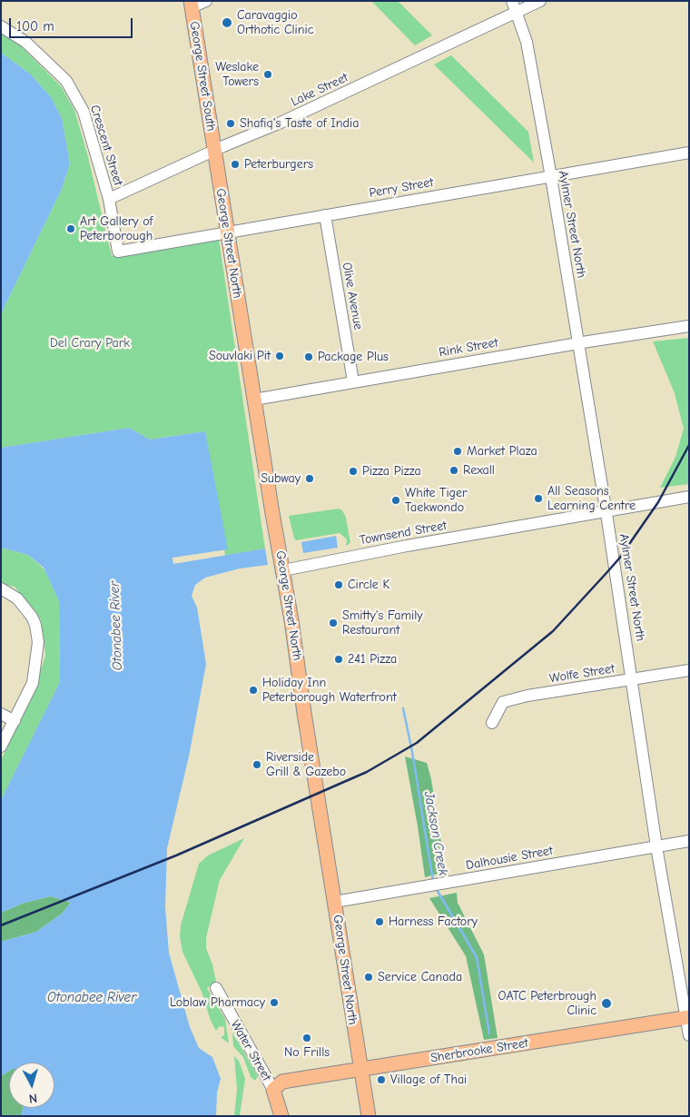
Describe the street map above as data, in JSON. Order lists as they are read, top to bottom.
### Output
{
  "streets": {
    "main road": [
      "George Street South",
      "George Street North",
      "Water Street",
      "Sherbrooke Street"
    ],
    "street": [
      "Lake Street",
      "Crescent Street",
      "Perry Street",
      "Aylmer Street North",
      "Olive Avenue",
      "Rink Street",
      "Townsend Street",
      "Wolfe Street",
      "Dalhousie Street"
    ]
  },
  "crossings": [
    ["George Street South", "Lake Street"],
    ["George Street South", "George Street North"],
    ["Lake Street", "Crescent Street"],
    ["Lake Street", "Aylmer Street North"],
    ["Lake Street", "George Street North"],
    ["Crescent Street", "Perry Street"],
    ["Perry Street", "Aylmer Street North"],
    ["Perry Street", "George Street North"],
    ["Perry Street", "Olive Avenue"],
    ["Aylmer Street North", "Rink Street"],
    ["Aylmer Street North", "Townsend Street"],
    ["Aylmer Street North", "Wolfe Street"],
    ["Aylmer Street North", "Dalhousie Street"],
    ["Aylmer Street North", "Sherbrooke Street"],
    ["George Street North", "Rink Street"],
    ["George Street North", "Townsend Street"],
    ["George Street North", "Dalhousie Street"],
    ["George Street North", "Sherbrooke Street"],
    ["Olive Avenue", "Rink Street"],
    ["Water Street", "Sherbrooke Street"]
  ],
  "water": ["Otonabee River", "Jackson Creek"],
  "parks": ["Del Crary Park"],
  "places": [
    "Caravaggio Orthotic Clinic",
    "Weslake Towers",
    "Shafiq's Taste of India",
    "Peterburgers",
    "Art Gallery of Peterborough",
    "Souvlaki Pit",
    "Package Plus",
    "Market Plaza",
    "Rexall",
    "Pizza Pizza",
    "Subway",
    "All Seasons Learning Centre",
    "White Tiger Taekwondo",
    "Circle K",
    "Smitty's Family Restaurant",
    "241 Pizza",
    "Holiday Inn Peterborough Waterfront",
    "Riverside Grill & Gazebo",
    "Harness Factory",
    "Service Canada",
    "Loblaw Pharmacy",
    "OATC Peterbrough Clinic",
    "No Frills",
    "Village of Thai"
  ],
  "scale_bar": "100 m",
  "north": "bottom"
}
